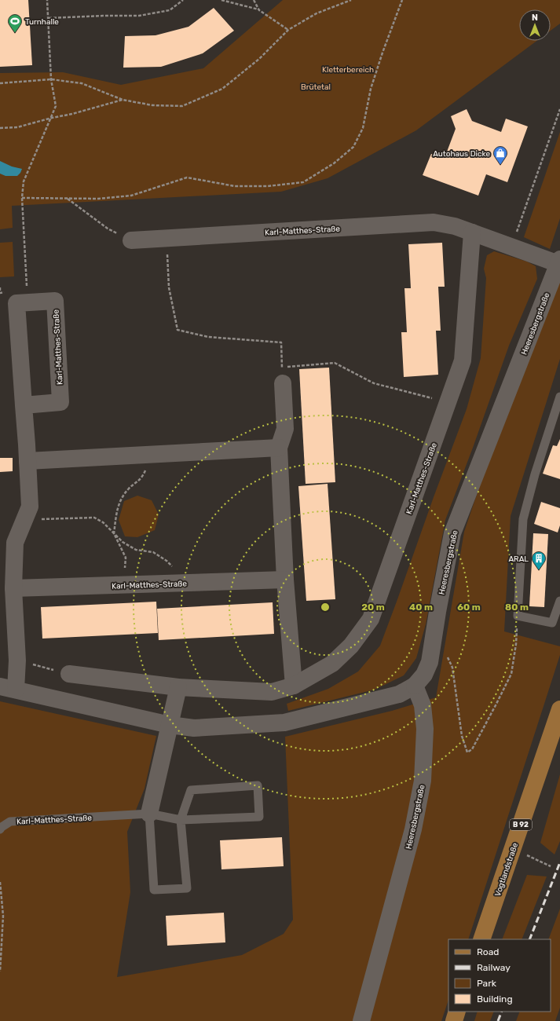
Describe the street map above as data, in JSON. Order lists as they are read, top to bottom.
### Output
{
  "streets": {
    "main road": ["B 92", "Vogtlandstraße"],
    "street": ["Karl-Matthes-Straße", "Heeresbergstraße"]
  },
  "crossings": [
    ["Karl-Matthes-Straße", "Heeresbergstraße"]
  ],
  "parks": ["Kletterbereich", "Brütetal"],
  "places": {
    "sports": ["Turnhalle"],
    "shop": ["Autohaus Dicke"],
    "building": ["ARAL"]
  },
  "legend": [
    "Road",
    "Railway",
    "Park",
    "Building"
  ],
  "north": "top",
  "rings": [
    "20 m",
    "40 m",
    "60 m",
    "80 m"
  ]
}
